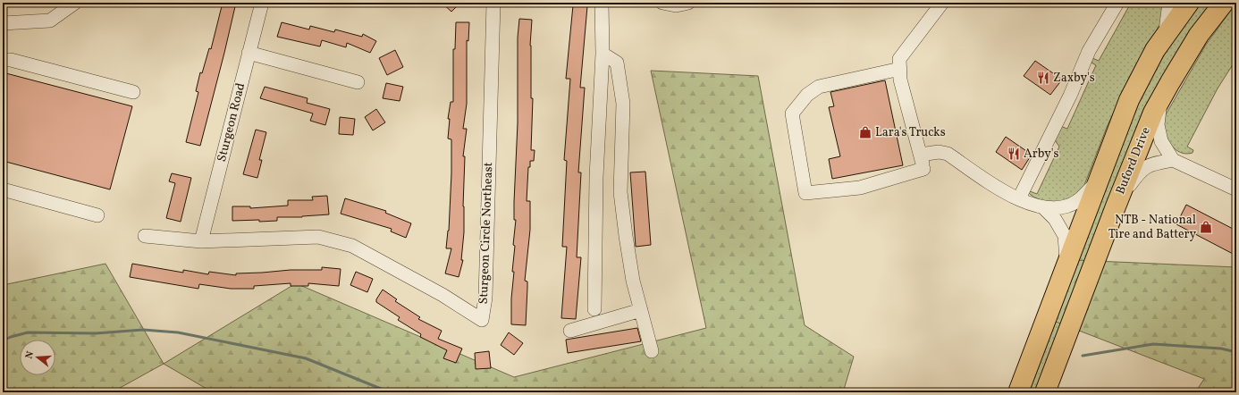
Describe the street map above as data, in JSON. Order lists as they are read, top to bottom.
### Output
{
  "streets": {
    "highway": ["Buford Drive"],
    "street": ["Sturgeon Road", "Sturgeon Circle Northeast"]
  },
  "crossings": [
    ["Sturgeon Road", "Sturgeon Circle Northeast"]
  ],
  "places": {
    "restaurant": ["Zaxby's", "Arby's"],
    "shop": ["Lara's Trucks", "NTB - National Tire and Battery"]
  },
  "north": "left"
}
